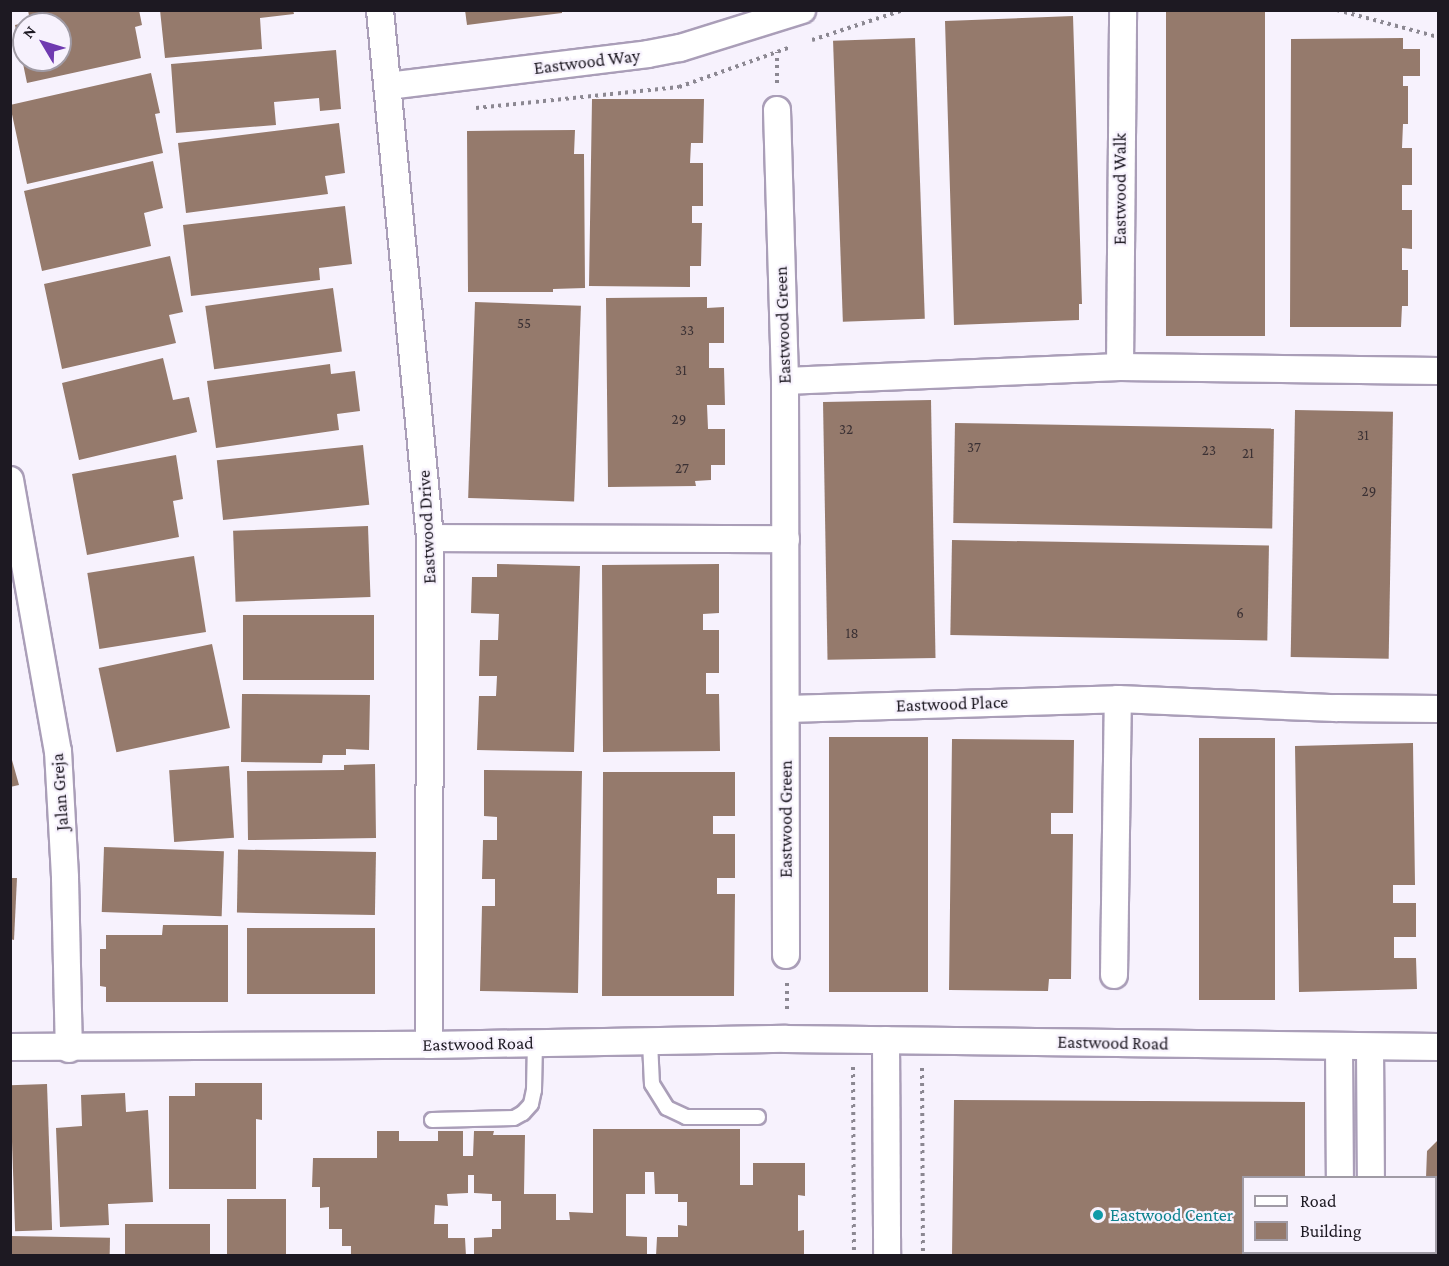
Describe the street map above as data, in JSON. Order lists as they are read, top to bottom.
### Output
{
  "streets": {
    "street": [
      "Eastwood Way",
      "Eastwood Walk",
      "Eastwood Green",
      "Eastwood Drive",
      "Eastwood Place",
      "Jalan Greja",
      "Eastwood Road"
    ]
  },
  "crossings": [
    ["Eastwood Way", "Eastwood Drive"],
    ["Eastwood Green", "Eastwood Place"],
    ["Eastwood Drive", "Eastwood Road"],
    ["Jalan Greja", "Eastwood Road"]
  ],
  "places": ["Eastwood Center"],
  "house_numbers": [
    "55",
    "33",
    "31",
    "29",
    "32",
    "31",
    "37",
    "23",
    "21",
    "27",
    "29",
    "6",
    "18"
  ],
  "legend": ["Road", "Building"],
  "north": "top left"
}
